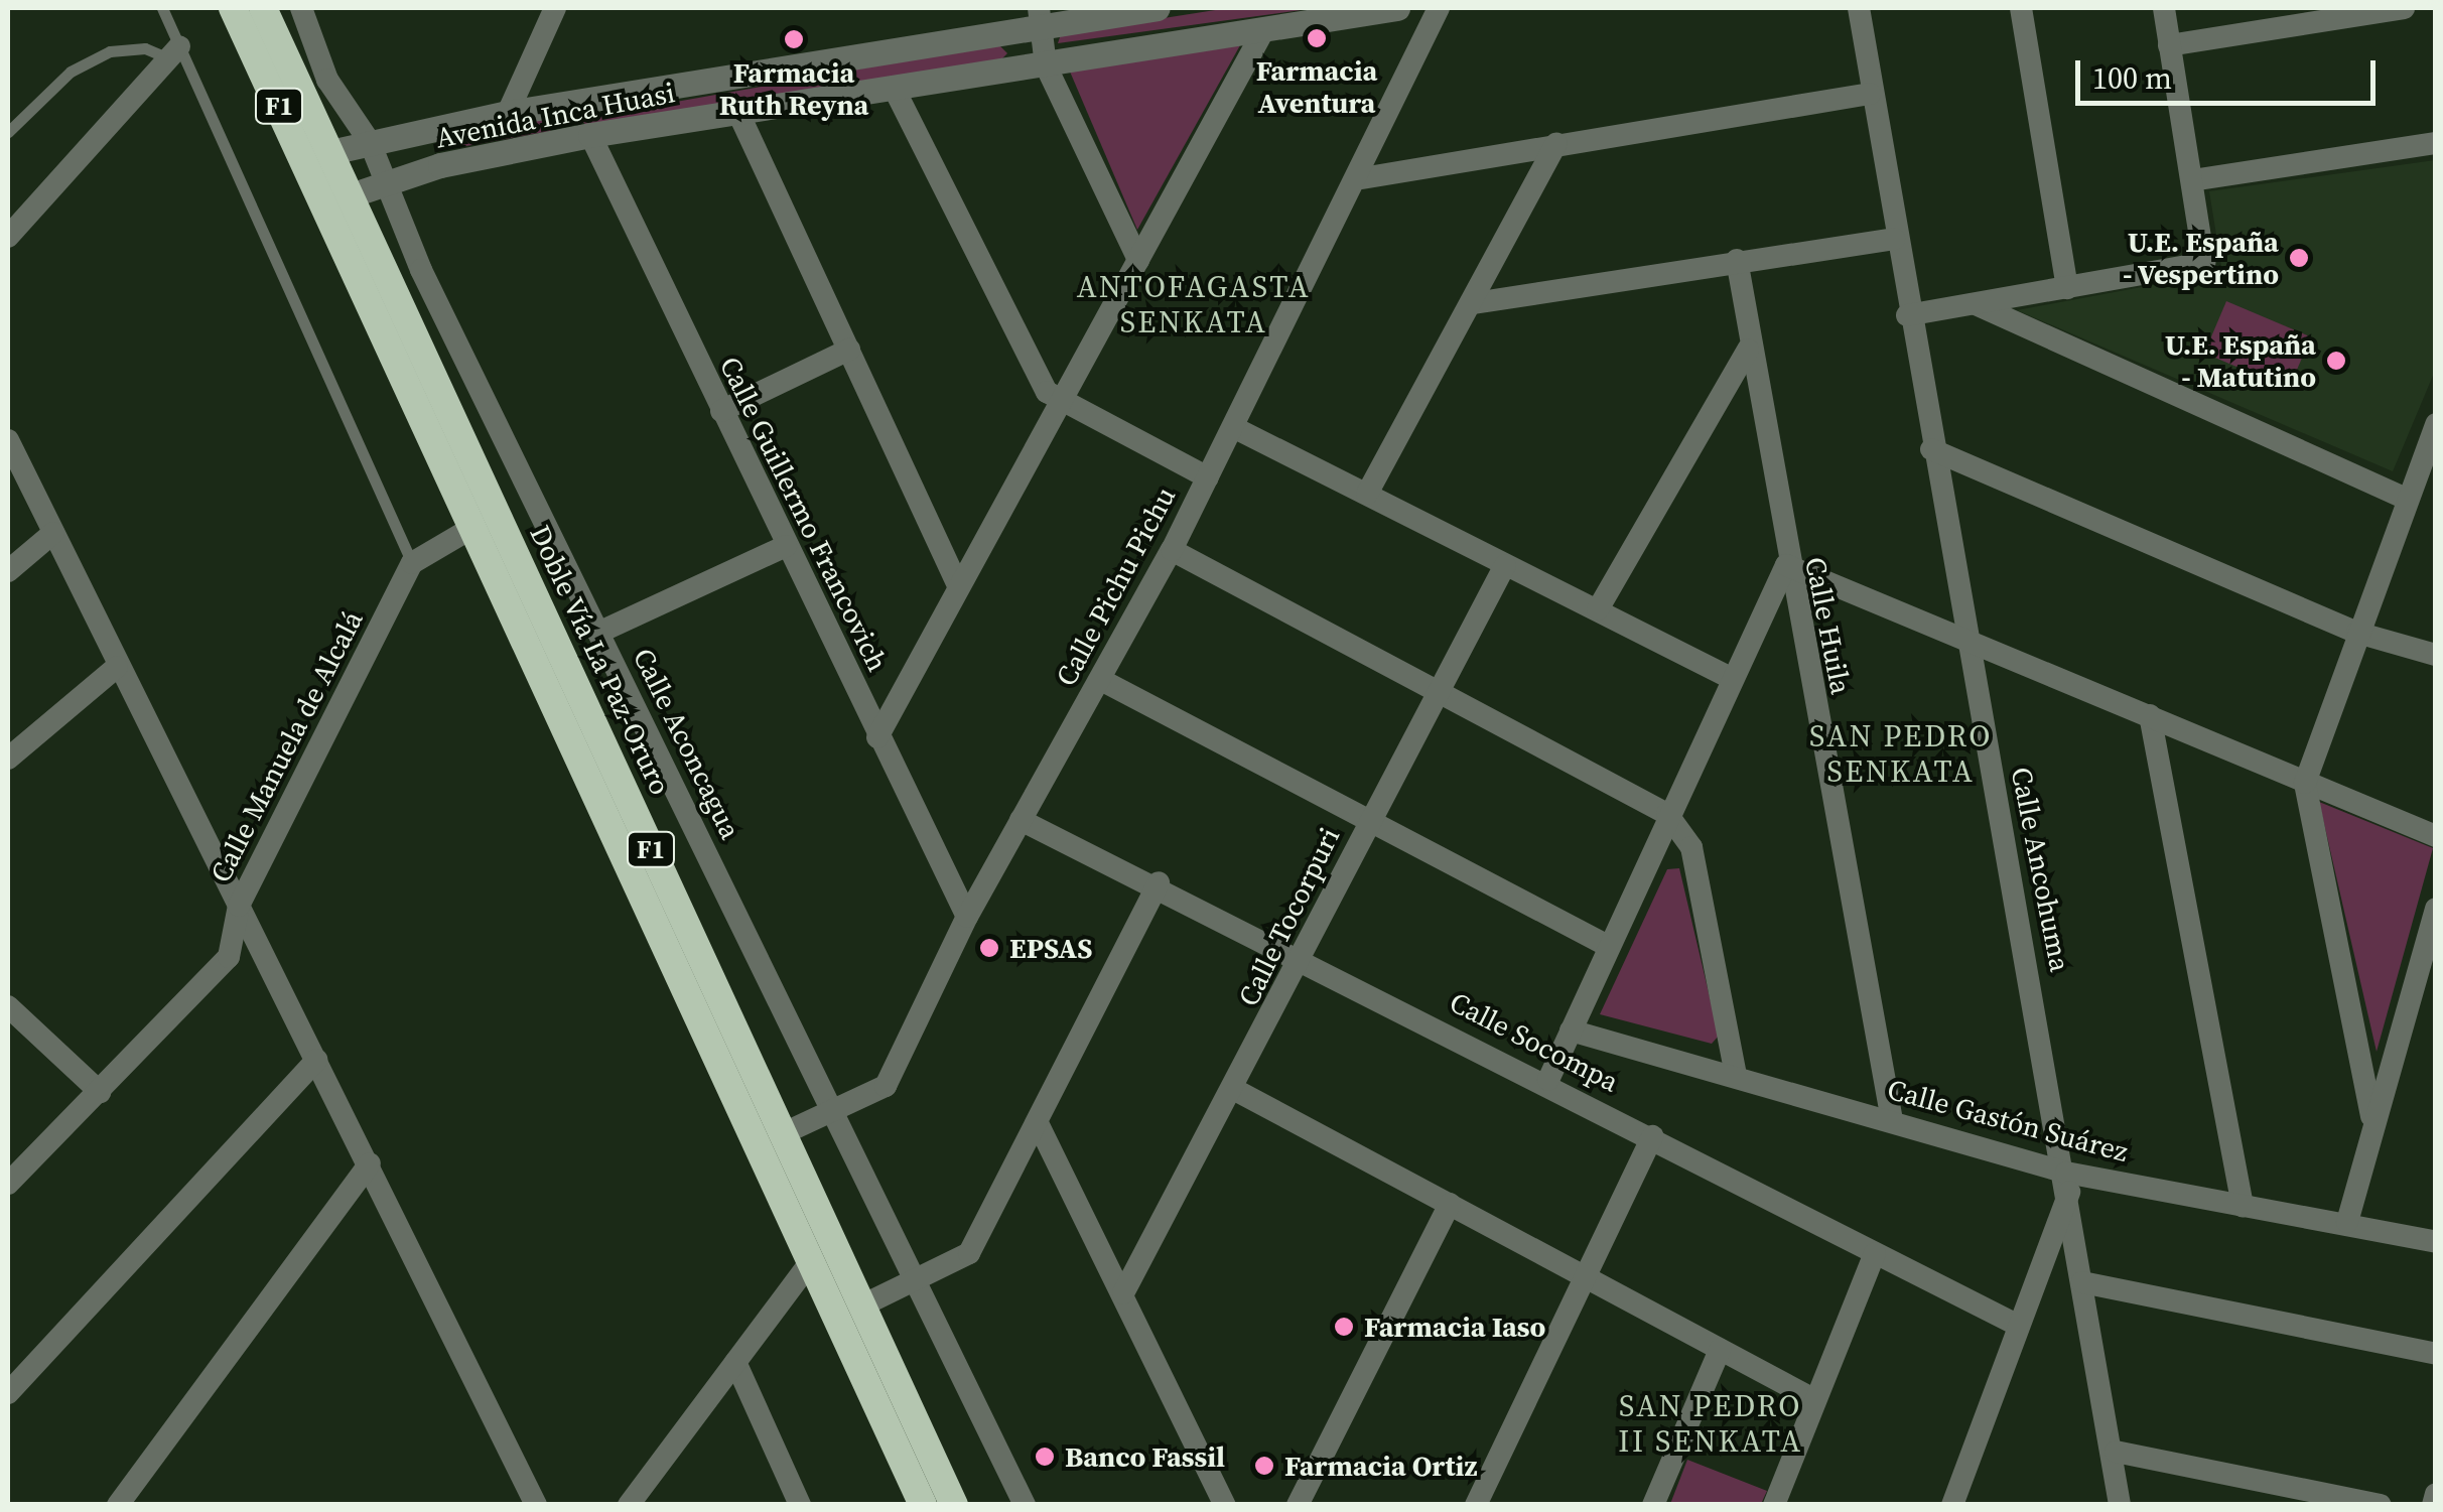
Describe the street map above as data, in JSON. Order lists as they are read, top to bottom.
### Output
{
  "streets": {
    "highway": ["F1", "Doble Vía La Paz-Oruro"],
    "street": [
      "Avenida Inca Huasi",
      "Calle Guillermo Francovich",
      "Calle Pichu Pichu",
      "Calle Huila",
      "Calle Aconcagua",
      "Calle Manuela de Alcalá",
      "Calle Ancohuma",
      "Calle Tocorpuri",
      "Calle Socompa",
      "Calle Gastón Suárez"
    ]
  },
  "crossings": [
    ["Avenida Inca Huasi", "Calle Guillermo Francovich"],
    ["Avenida Inca Huasi", "Doble Vía La Paz-Oruro"],
    ["Avenida Inca Huasi", "Calle Aconcagua"],
    ["Calle Guillermo Francovich", "Calle Pichu Pichu"],
    ["Calle Pichu Pichu", "Doble Vía La Paz-Oruro"],
    ["Calle Pichu Pichu", "Calle Aconcagua"],
    ["Calle Pichu Pichu", "Calle Socompa"],
    ["Calle Huila", "Calle Gastón Suárez"],
    ["Calle Ancohuma", "Calle Gastón Suárez"],
    ["Calle Tocorpuri", "Calle Socompa"]
  ],
  "districts": ["ANTOFAGASTA SENKATA", "SAN PEDRO SENKATA", "SAN PEDRO II SENKATA"],
  "places": [
    "Farmacia Aventura",
    "Farmacia Ruth Reyna",
    "U.E. España - Vespertino",
    "U.E. España - Matutino",
    "EPSAS",
    "Farmacia Iaso",
    "Banco Fassil",
    "Farmacia Ortiz"
  ],
  "scale_bar": "100 m"
}
